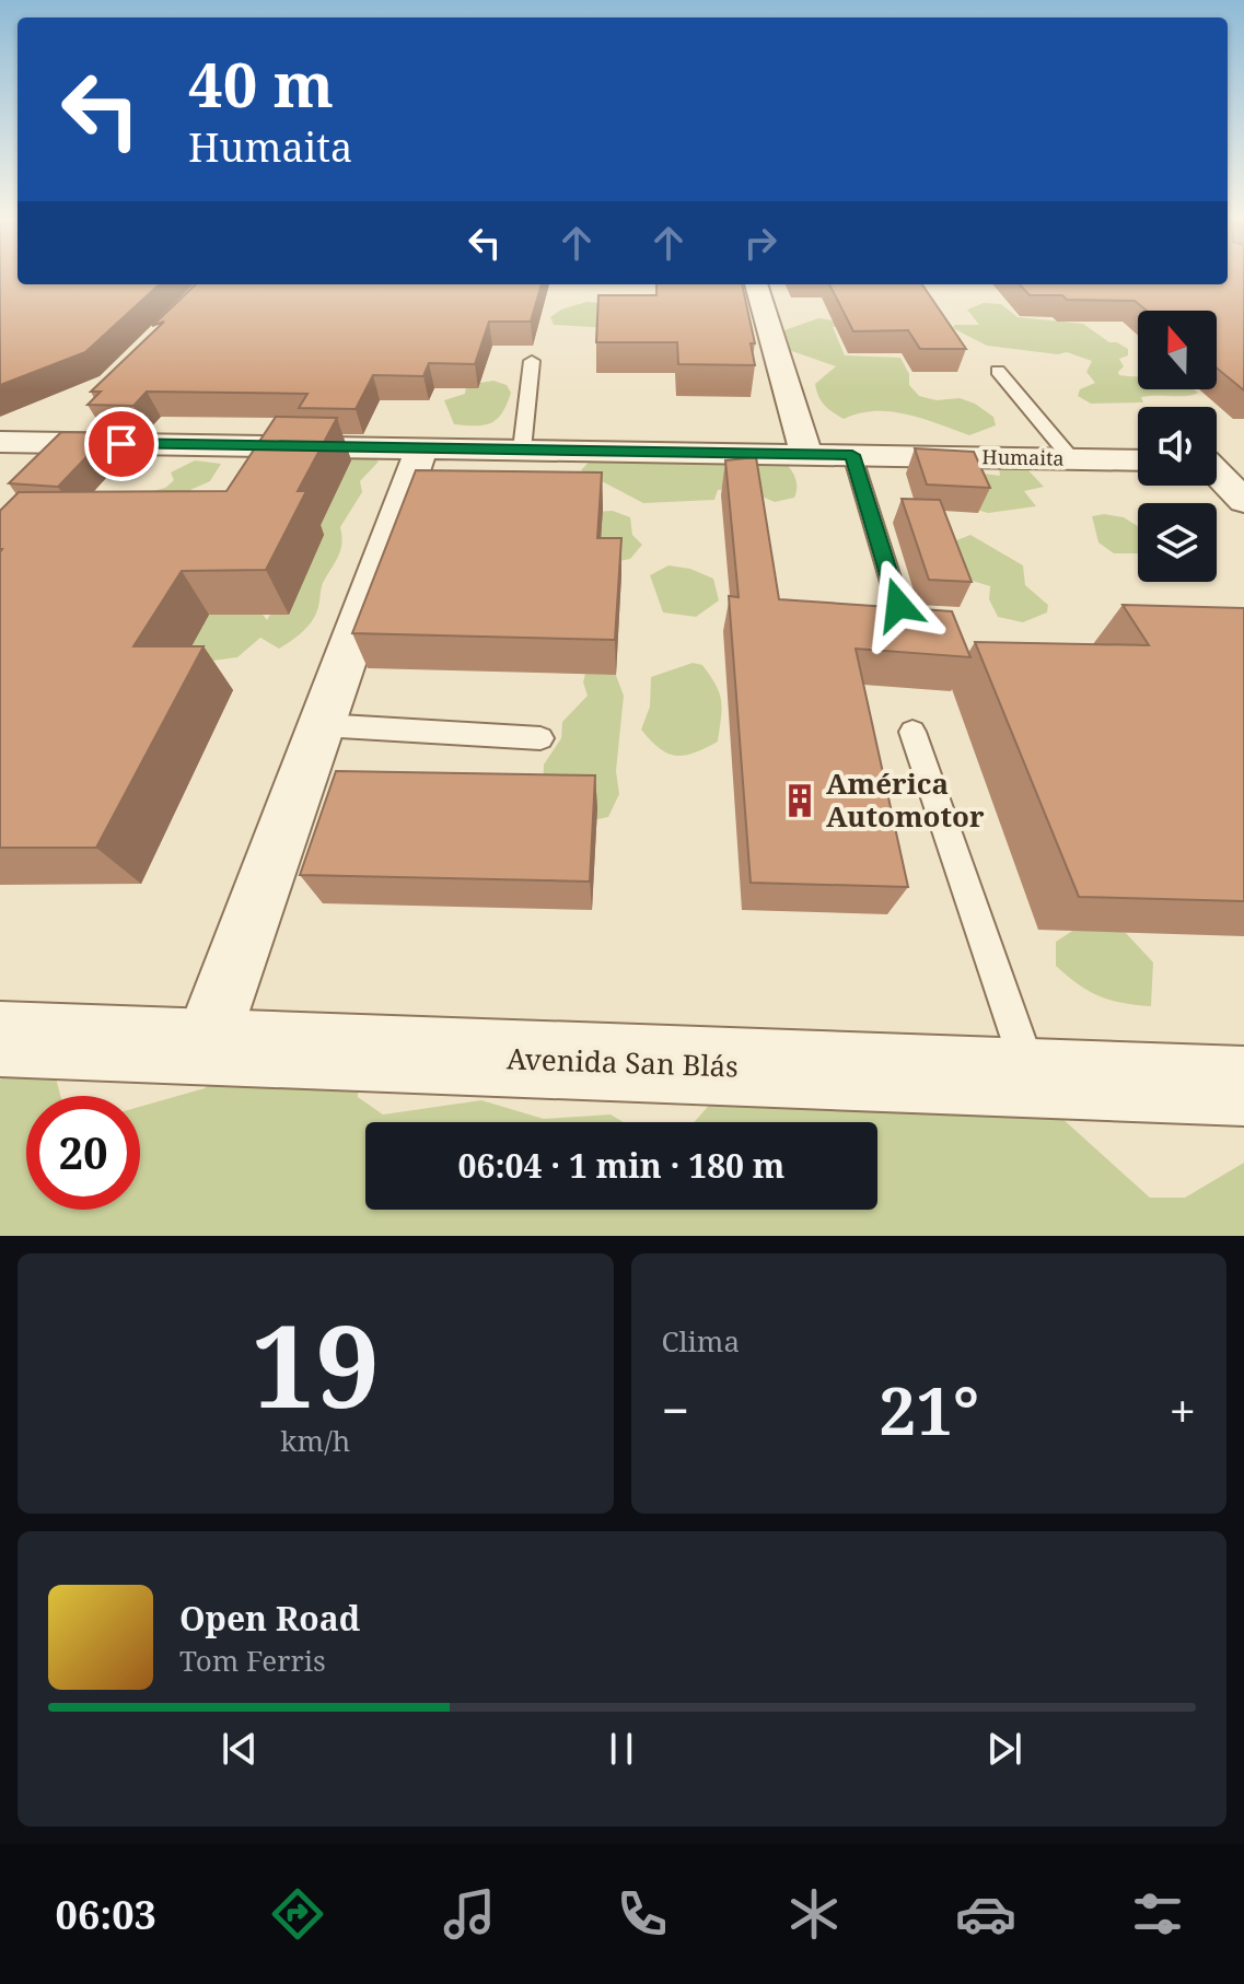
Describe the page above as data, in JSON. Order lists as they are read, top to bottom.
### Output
{
  "streets": {
    "street": ["Humaita", "Avenida San Blás"]
  },
  "places": {
    "building": ["América Automotor"]
  },
  "north": "top",
  "page": {
    "turn": ["40 m", "Humaita"],
    "limit": "20",
    "trip": "06:04 · 1 min · 180 m",
    "tile": [
      ["19", "km/h"],
      "Clima"
    ],
    "heat": ["−", "21°", "+"],
    "song": ["Open Road", "Tom Ferris"],
    "tabs": "06:03"
  }
}
